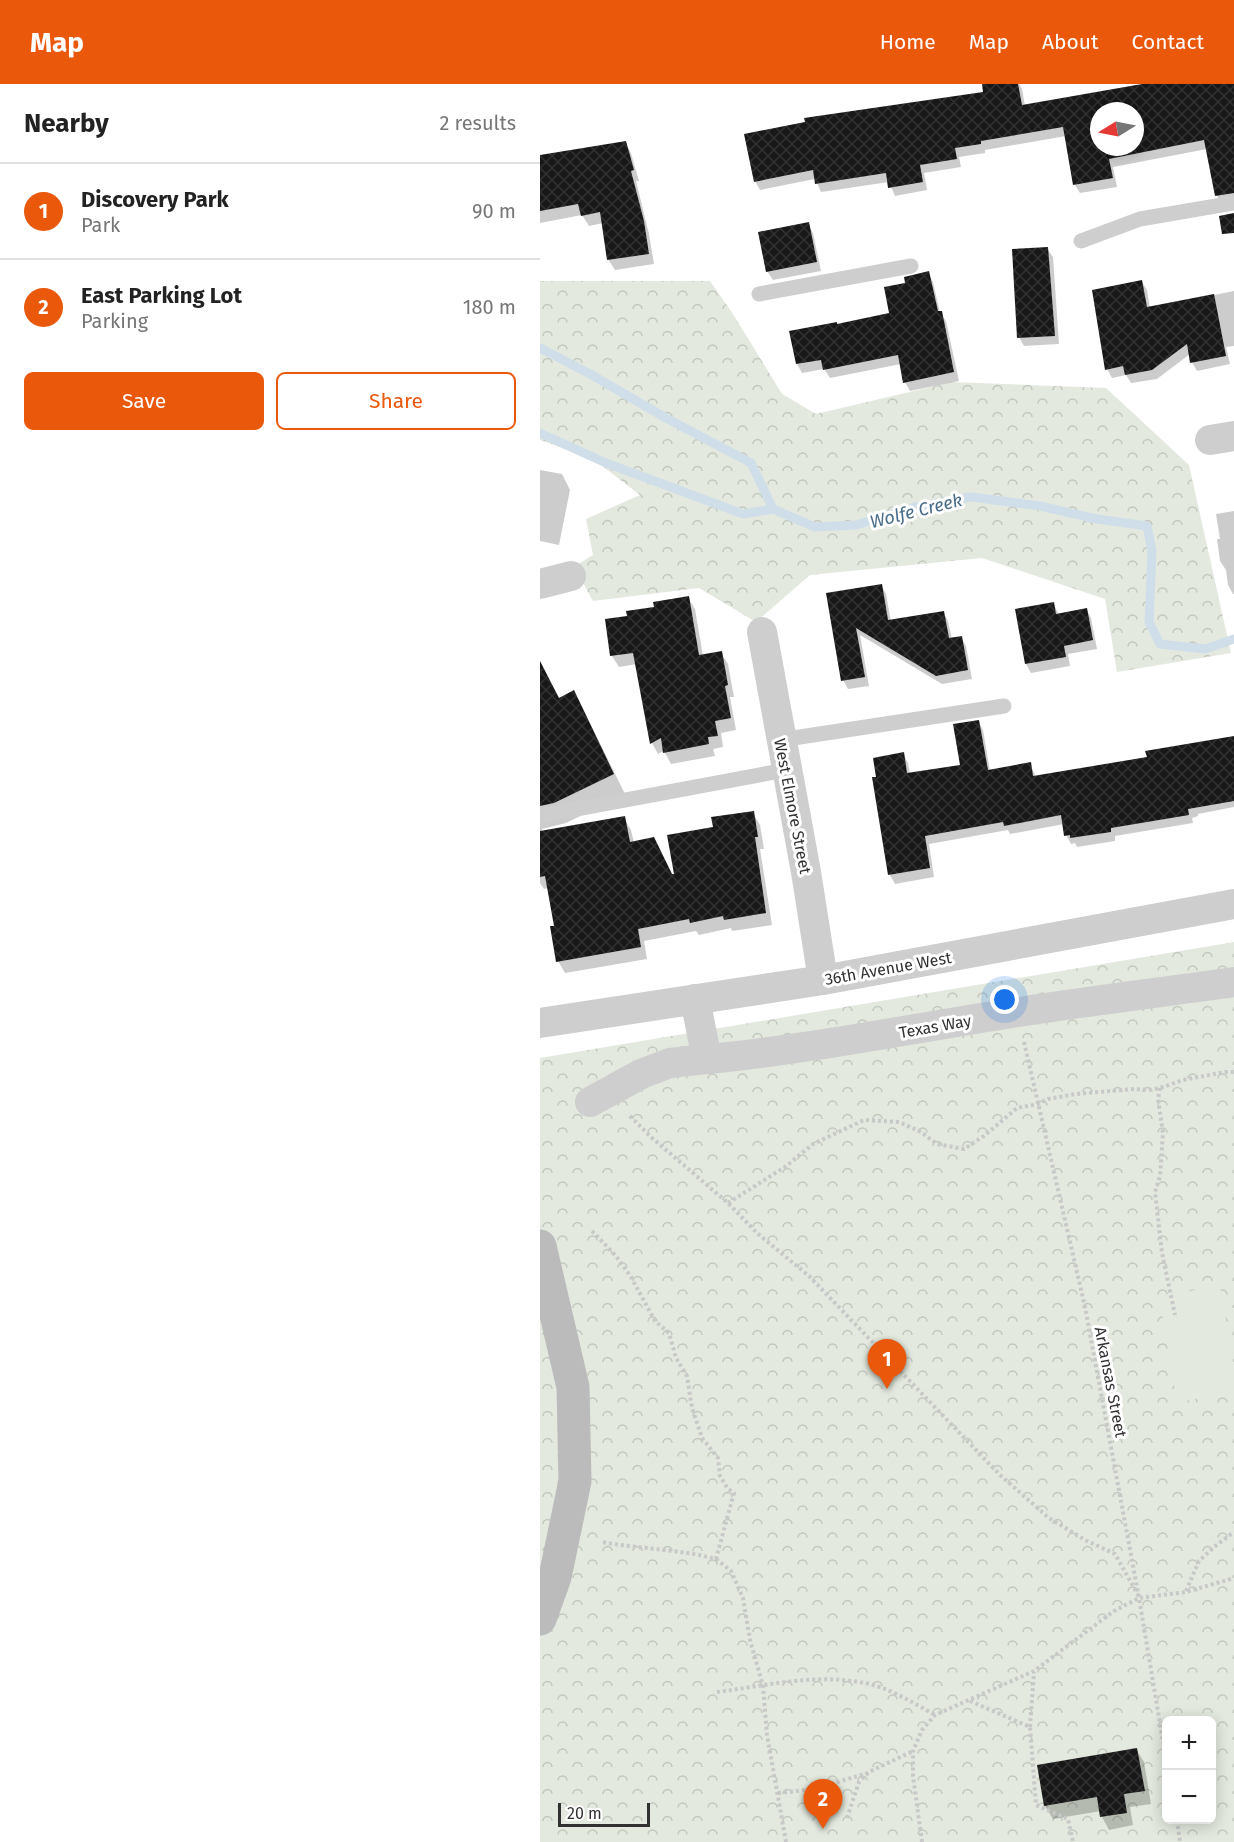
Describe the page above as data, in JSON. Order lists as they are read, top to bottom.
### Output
{
  "streets": {
    "street": ["West Elmore Street", "36th Avenue West", "Texas Way"],
    "path": ["Arkansas Street"]
  },
  "crossings": [
    ["West Elmore Street", "36th Avenue West"],
    ["Texas Way", "Arkansas Street"]
  ],
  "water": ["Wolfe Creek"],
  "scale_bar": "20 m",
  "north": "left",
  "page": {
    "header": "Map",
    "nav": [
      "Home",
      "Map",
      "About",
      "Contact"
    ],
    "heading": ["Nearby", "2 results"],
    "list": [
      {
        "mark": "1",
        "name": "Discovery Park",
        "note": "Park",
        "value": "90 m"
      },
      {
        "mark": "2",
        "name": "East Parking Lot",
        "note": "Parking",
        "value": "180 m"
      }
    ],
    "buttons": ["Save", "Share"],
    "pins": ["1", "2"],
    "map_buttons": ["+", "−"],
    "scale": "20 m"
  }
}
